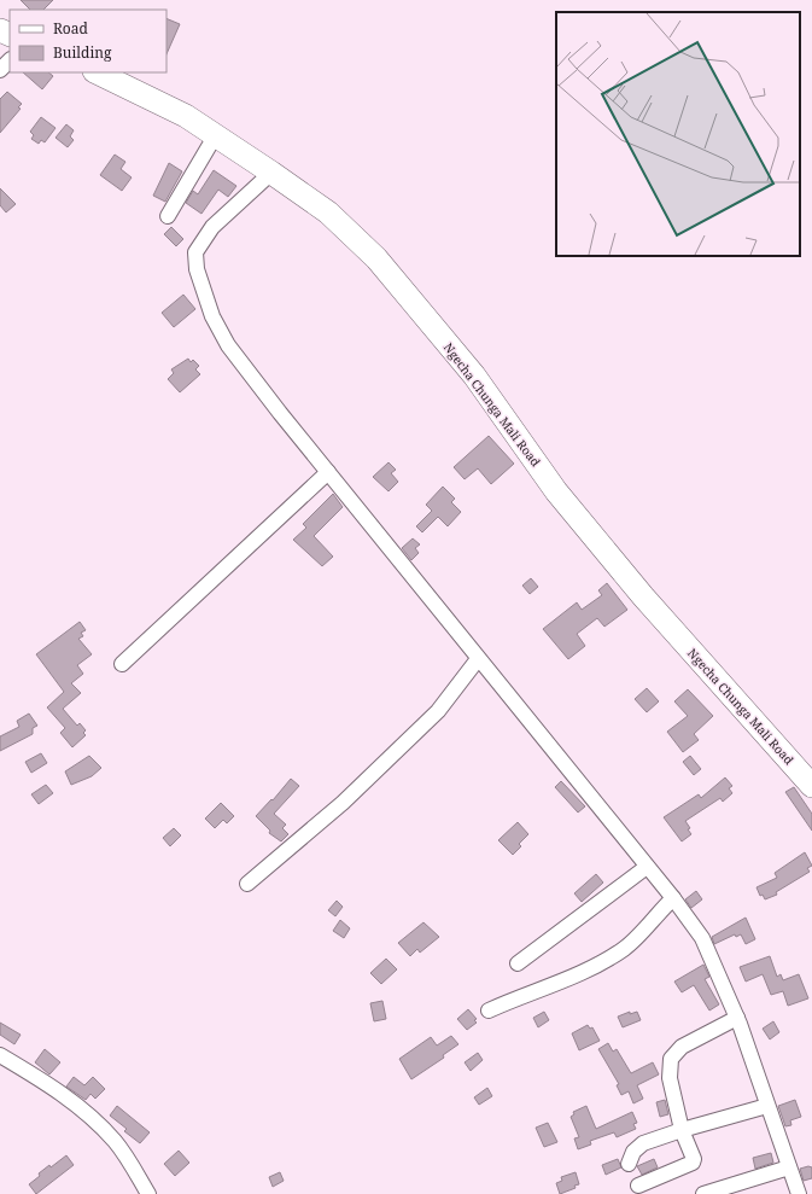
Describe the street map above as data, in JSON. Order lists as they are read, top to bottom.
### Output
{
  "streets": {
    "main road": ["Ngecha Chunga Mali Road"]
  },
  "legend": ["Road", "Building"]
}
